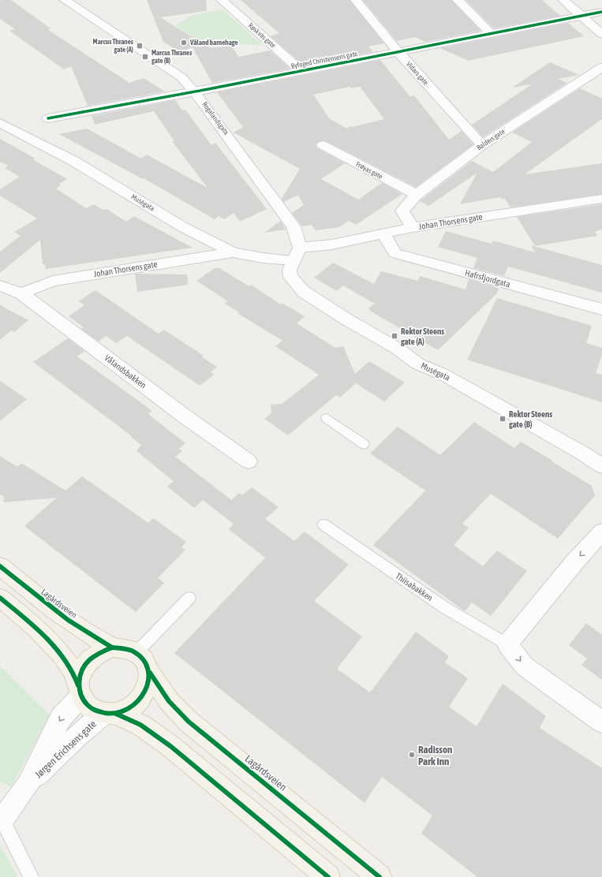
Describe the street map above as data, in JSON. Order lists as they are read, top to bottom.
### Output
{
  "streets": {
    "main road": ["Lagårdsveien"],
    "street": [
      "Røskvas gate",
      "Byfoged Christensens gate",
      "Vidars gate",
      "Rogalandsgata",
      "Balders gate",
      "Frøyas gate",
      "Muségata",
      "Johan Thorsens gate",
      "Hafrsfjordgata",
      "Vålandsbakken",
      "Thiisabakken",
      "Jørgen Erichsens gate"
    ]
  },
  "crossings": [
    ["Røskvas gate", "Byfoged Christensens gate"],
    ["Byfoged Christensens gate", "Vidars gate"],
    ["Byfoged Christensens gate", "Rogalandsgata"],
    ["Vidars gate", "Balders gate"],
    ["Rogalandsgata", "Muségata"],
    ["Rogalandsgata", "Johan Thorsens gate"],
    ["Balders gate", "Frøyas gate"],
    ["Balders gate", "Johan Thorsens gate"],
    ["Muségata", "Johan Thorsens gate"],
    ["Johan Thorsens gate", "Hafrsfjordgata"],
    ["Johan Thorsens gate", "Vålandsbakken"],
    ["Lagårdsveien", "Jørgen Erichsens gate"]
  ],
  "one_way": ["Thiisabakken"],
  "places": {
    "other": ["Våland barnehage", "Radisson Park Inn"],
    "transit": [
      "Marcus Thranes gate (A)",
      "Marcus Thranes gate (B)",
      "Rektor Steens gate (A)",
      "Rektor Steens gate (B)"
    ]
  }
}
